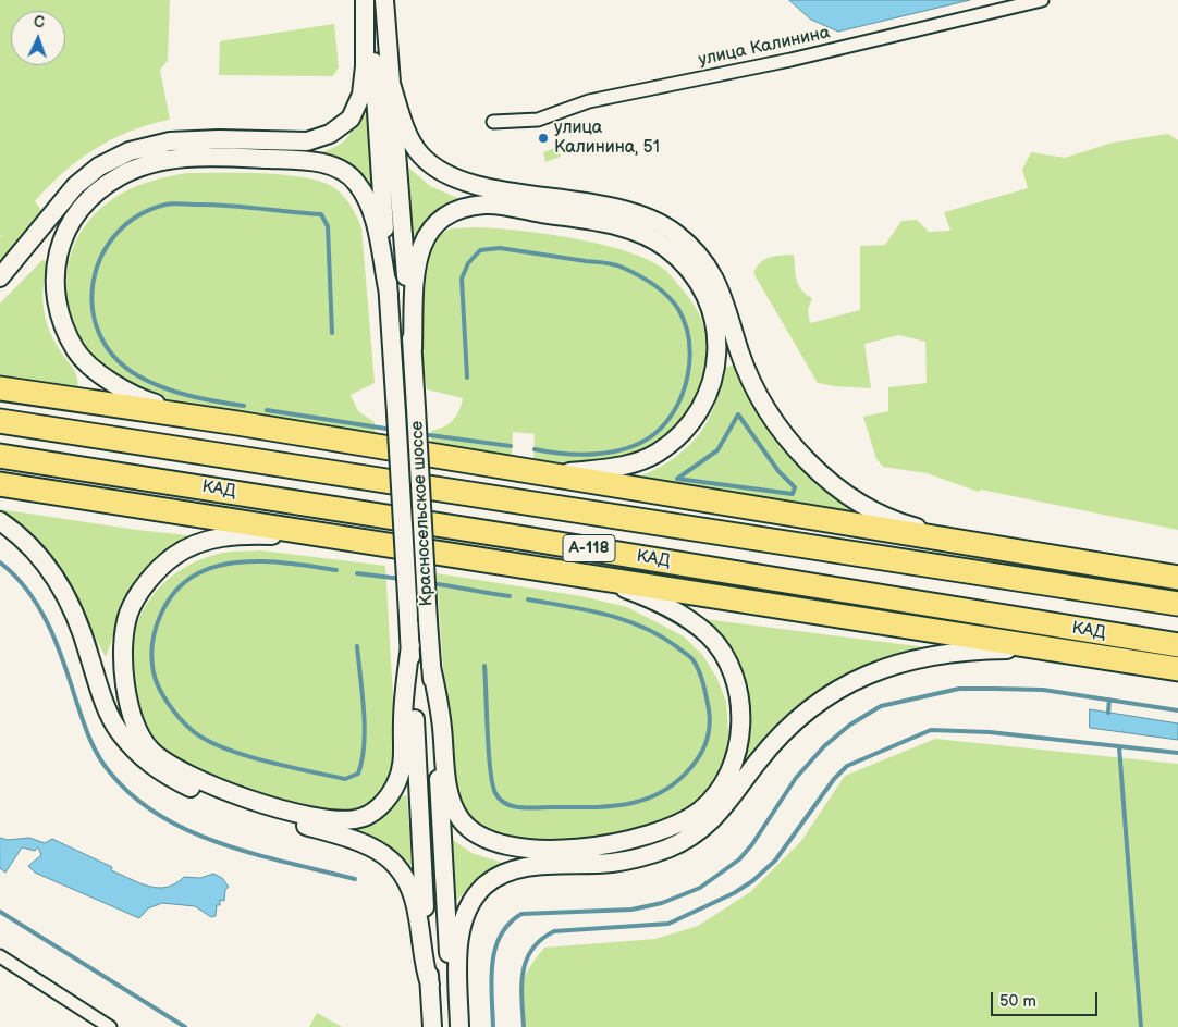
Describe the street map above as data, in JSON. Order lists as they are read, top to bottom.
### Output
{
  "streets": {
    "highway": ["КАД", "А-118"],
    "main road": ["Красносельское шоссе"],
    "street": ["улица Калинина"]
  },
  "places": ["улица Калинина, 51"],
  "scale_bar": "50 m",
  "north": "top"
}
